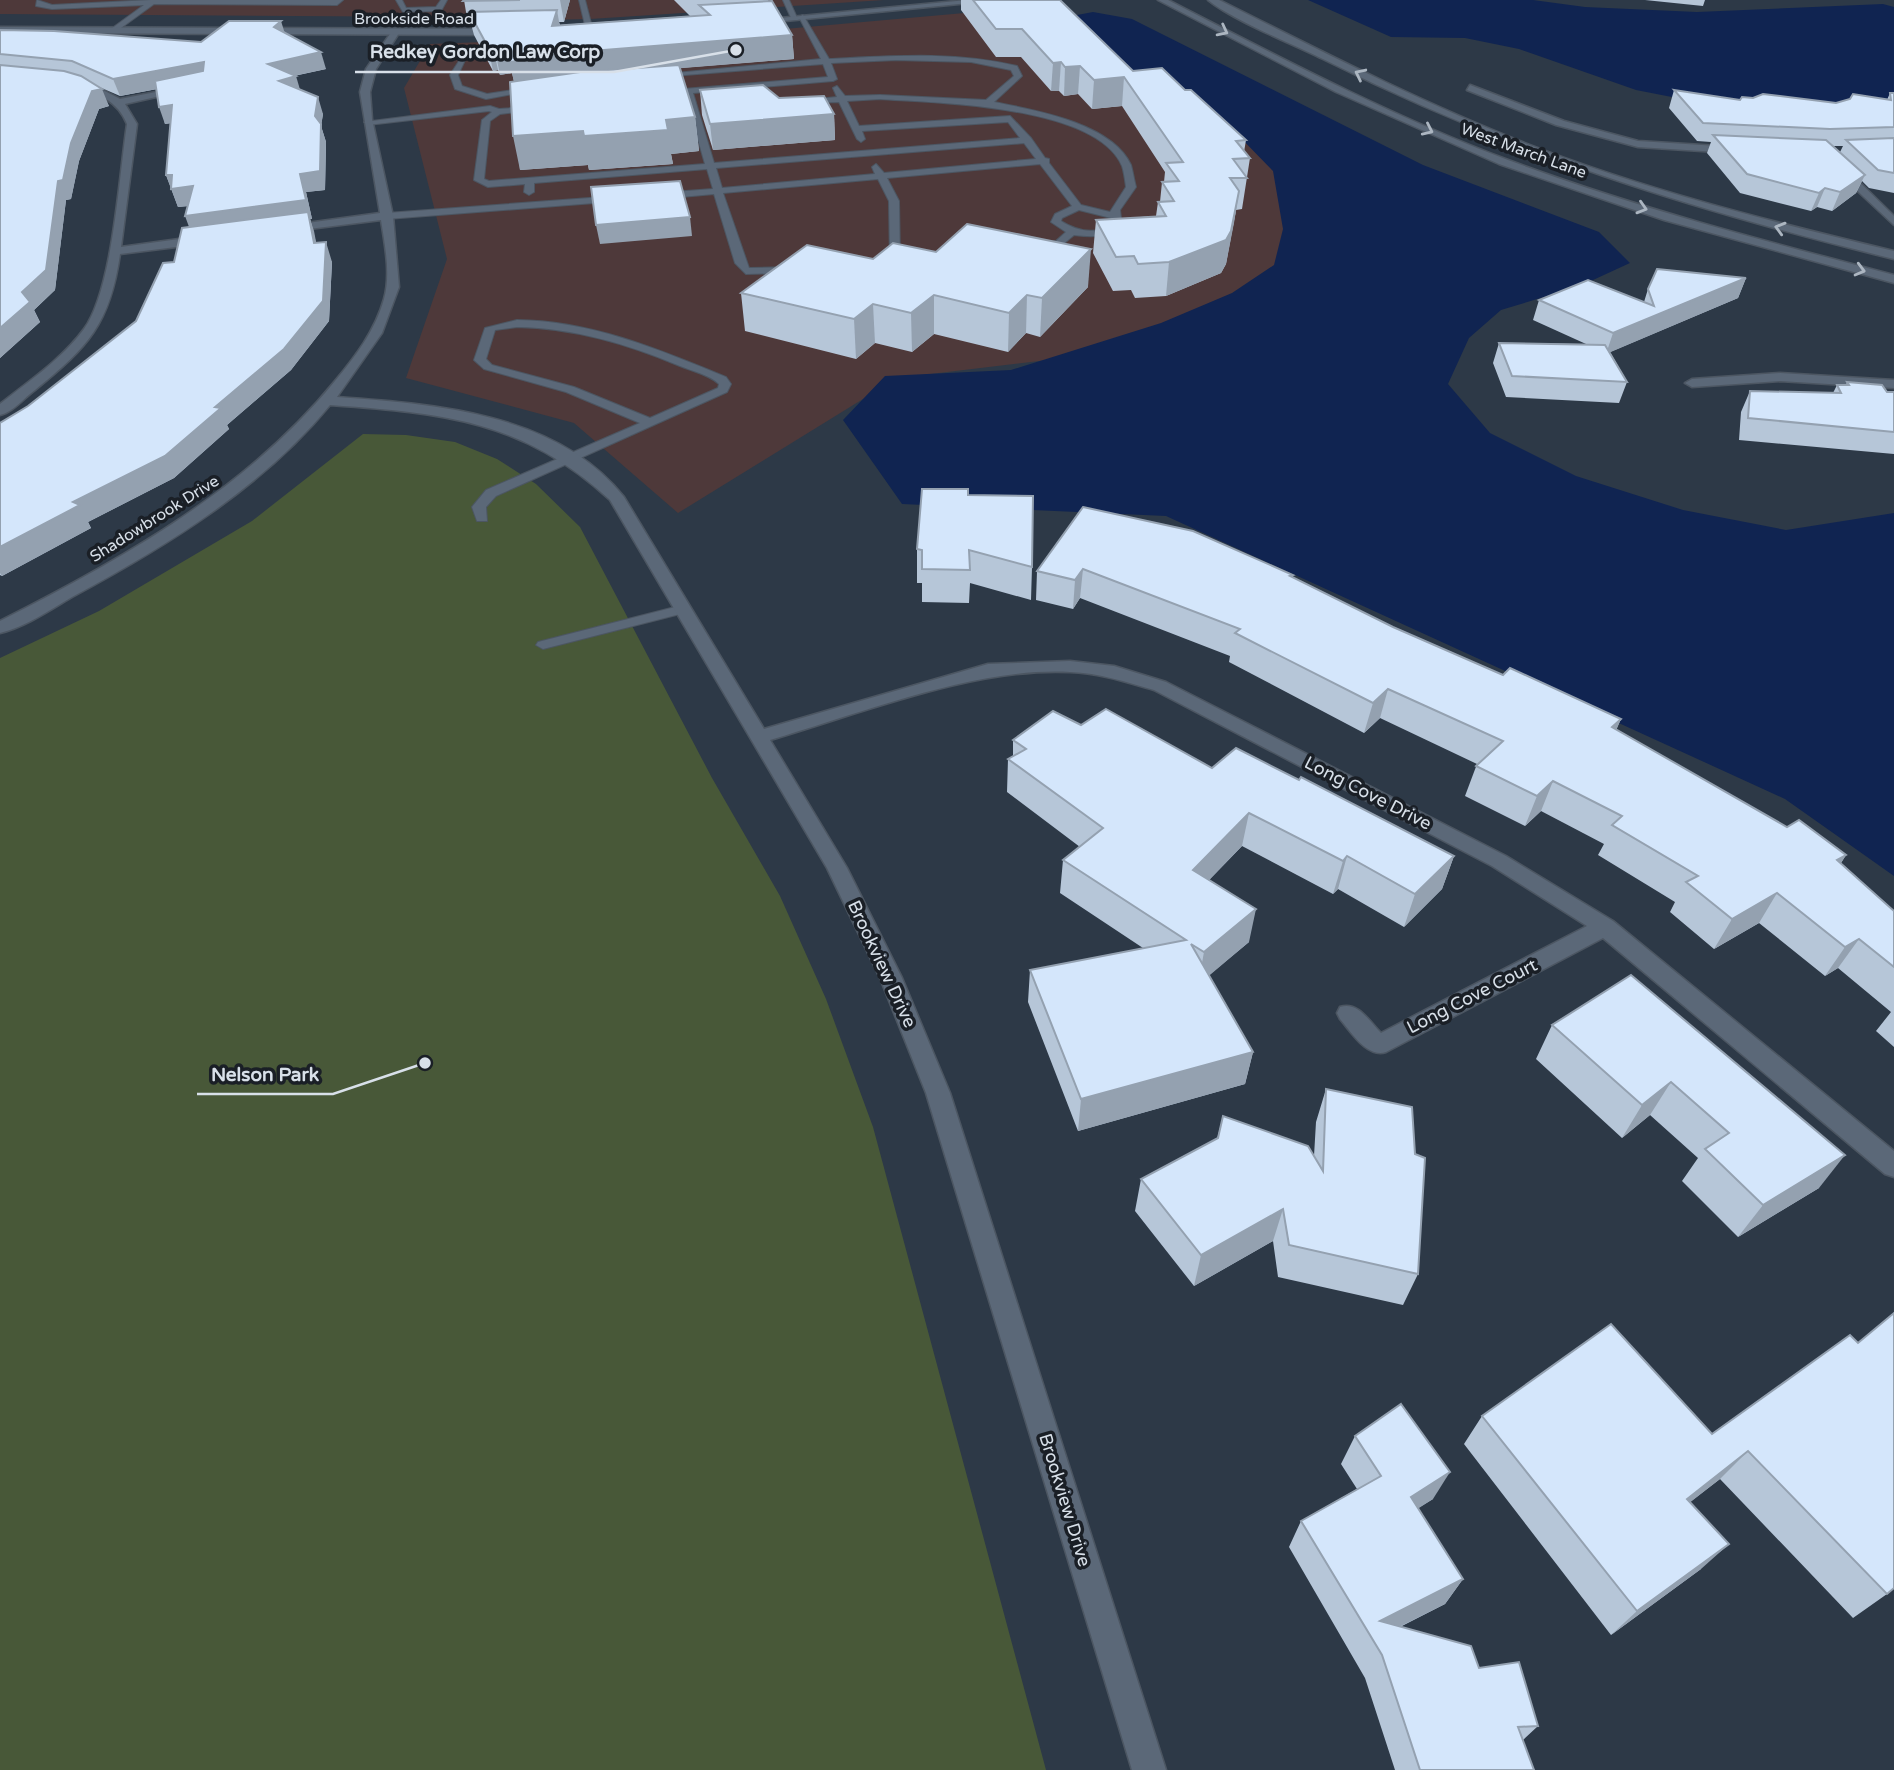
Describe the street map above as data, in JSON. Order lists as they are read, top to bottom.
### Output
{
  "streets": {
    "street": [
      "Brookside Road",
      "West March Lane",
      "Shadowbrook Drive",
      "Long Cove Drive",
      "Brookview Drive",
      "Long Cove Court"
    ]
  },
  "crossings": [
    ["Brookside Road", "Shadowbrook Drive"],
    ["Shadowbrook Drive", "Brookview Drive"],
    ["Long Cove Drive", "Brookview Drive"],
    ["Long Cove Drive", "Long Cove Court"]
  ],
  "places": ["Redkey Gordon Law Corp", "Nelson Park"]
}
